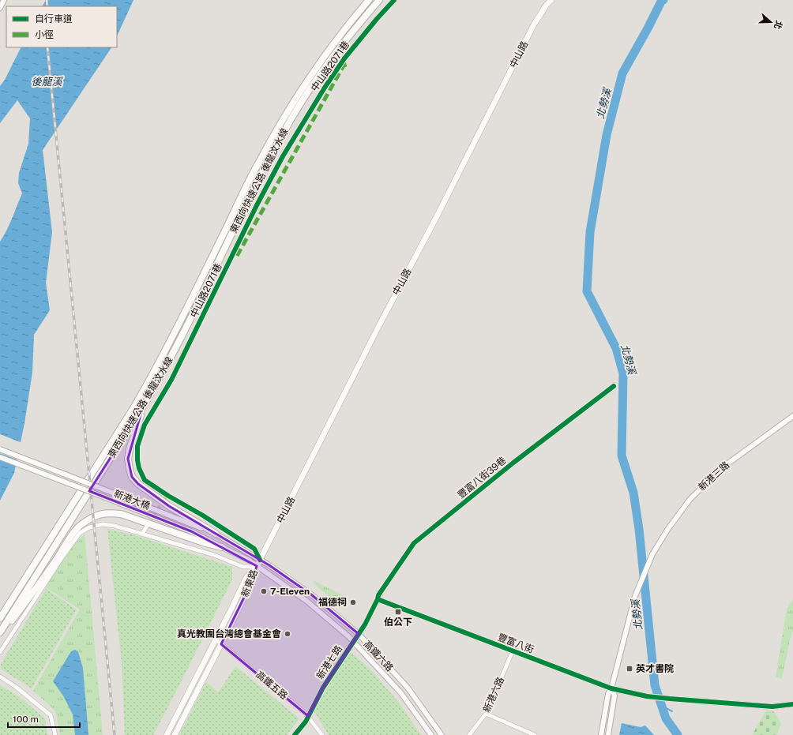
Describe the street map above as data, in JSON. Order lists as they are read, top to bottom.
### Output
{
  "streets": {
    "highway": ["東西向快速公路 後龍汶水線"],
    "main road": ["中山路", "新東路"],
    "street": [
      "中山路2071巷",
      "新港三路",
      "豐富八街39巷",
      "新港大橋",
      "豐富八街",
      "高鐵六路",
      "新港七路",
      "高鐵五路",
      "新港六路"
    ]
  },
  "crossings": [
    ["中山路", "中山路2071巷"],
    ["中山路", "新港大橋"],
    ["中山路", "新東路"],
    ["中山路", "高鐵六路"],
    ["中山路2071巷", "新港大橋"],
    ["中山路2071巷", "高鐵六路"],
    ["新港三路", "豐富八街"],
    ["豐富八街39巷", "豐富八街"],
    ["豐富八街39巷", "新港七路"],
    ["新港大橋", "新東路"],
    ["新港大橋", "高鐵六路"],
    ["新東路", "高鐵六路"],
    ["新東路", "高鐵五路"],
    ["豐富八街", "新港七路"],
    ["豐富八街", "新港六路"],
    ["高鐵六路", "新港七路"],
    ["新港七路", "高鐵五路"]
  ],
  "water": ["後龍溪", "北勢溪"],
  "places": {
    "other": ["7-Eleven", "福德祠", "真光教團台灣總會基金會"],
    "transit": ["伯公下", "英才書院"]
  },
  "legend": ["自行車道", "小徑"],
  "scale_bar": "100 m",
  "north": "right"
}
